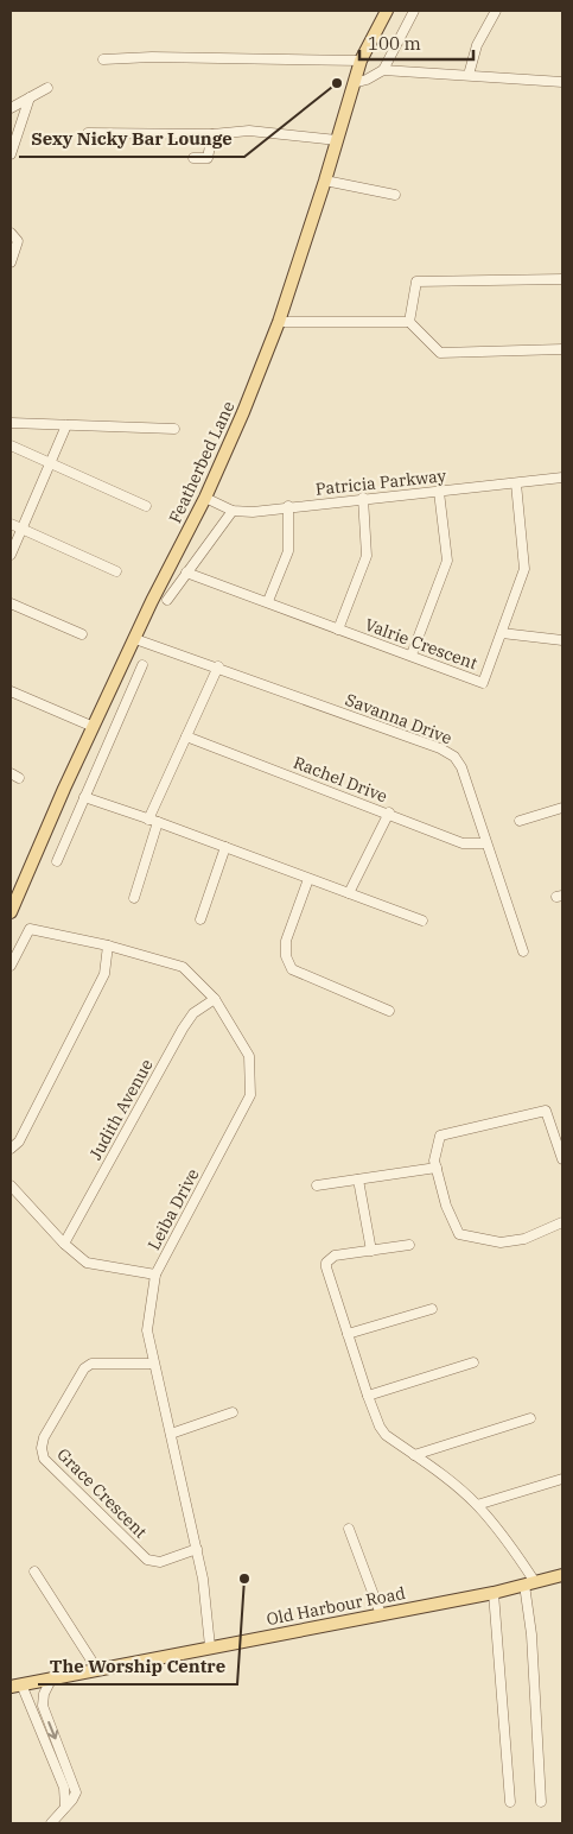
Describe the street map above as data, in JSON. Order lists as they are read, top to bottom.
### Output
{
  "streets": {
    "main road": ["Featherbed Lane", "Old Harbour Road"],
    "street": [
      "Patricia Parkway",
      "Valrie Crescent",
      "Savanna Drive",
      "Rachel Drive",
      "Judith Avenue",
      "Leiba Drive",
      "Grace Crescent"
    ]
  },
  "crossings": [
    ["Featherbed Lane", "Savanna Drive"],
    ["Patricia Parkway", "Valrie Crescent"],
    ["Savanna Drive", "Rachel Drive"],
    ["Judith Avenue", "Leiba Drive"],
    ["Leiba Drive", "Grace Crescent"],
    ["Leiba Drive", "Old Harbour Road"]
  ],
  "places": ["Sexy Nicky Bar Lounge", "The Worship Centre"],
  "scale_bar": "100 m"
}
